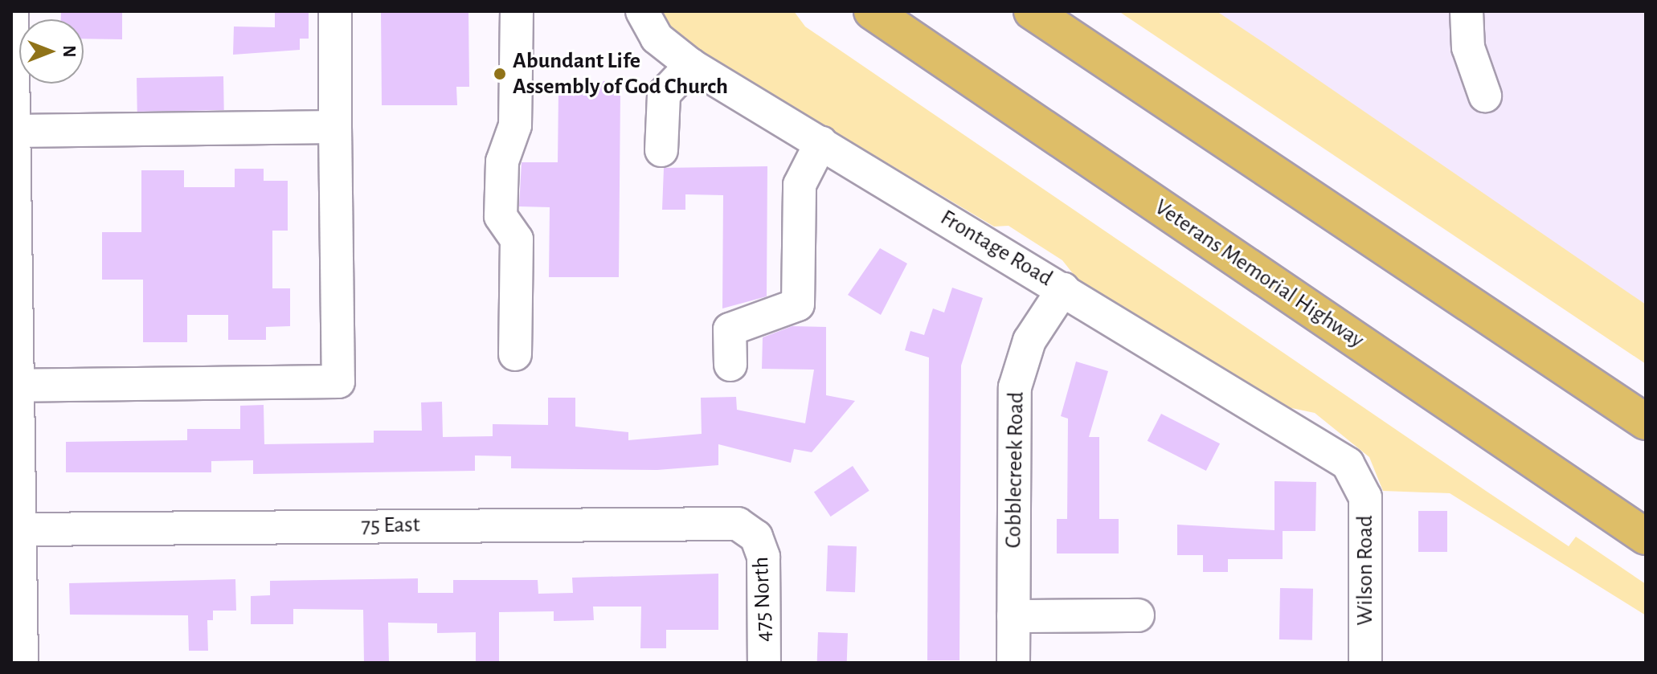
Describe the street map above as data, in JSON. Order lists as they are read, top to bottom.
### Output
{
  "streets": {
    "highway": ["Veterans Memorial Highway"],
    "street": [
      "Frontage Road",
      "Cobblecreek Road",
      "75 East",
      "Wilson Road",
      "475 North"
    ]
  },
  "crossings": [
    ["Frontage Road", "Cobblecreek Road"],
    ["Frontage Road", "Wilson Road"],
    ["75 East", "475 North"]
  ],
  "places": ["Abundant Life Assembly of God Church"],
  "north": "right"
}
